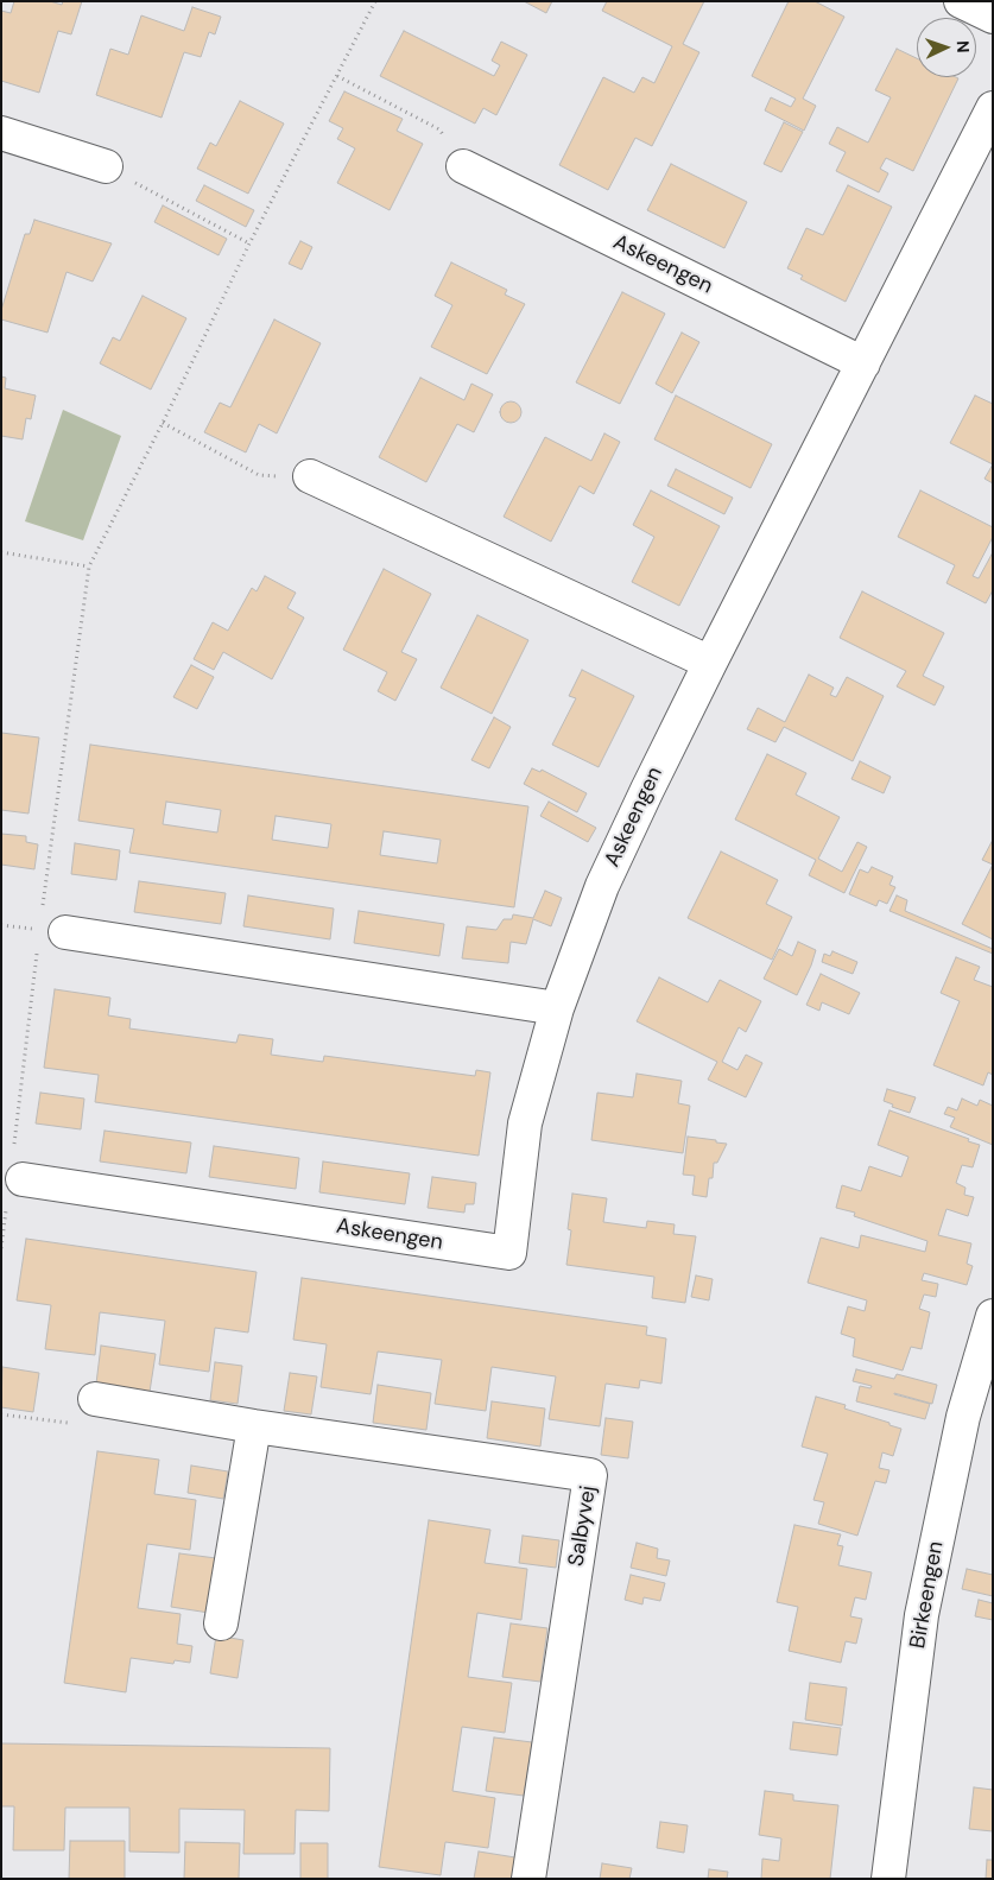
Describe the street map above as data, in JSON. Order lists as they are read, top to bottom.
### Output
{
  "streets": {
    "street": ["Askeengen", "Salbyvej", "Birkeengen"]
  },
  "north": "right"
}
